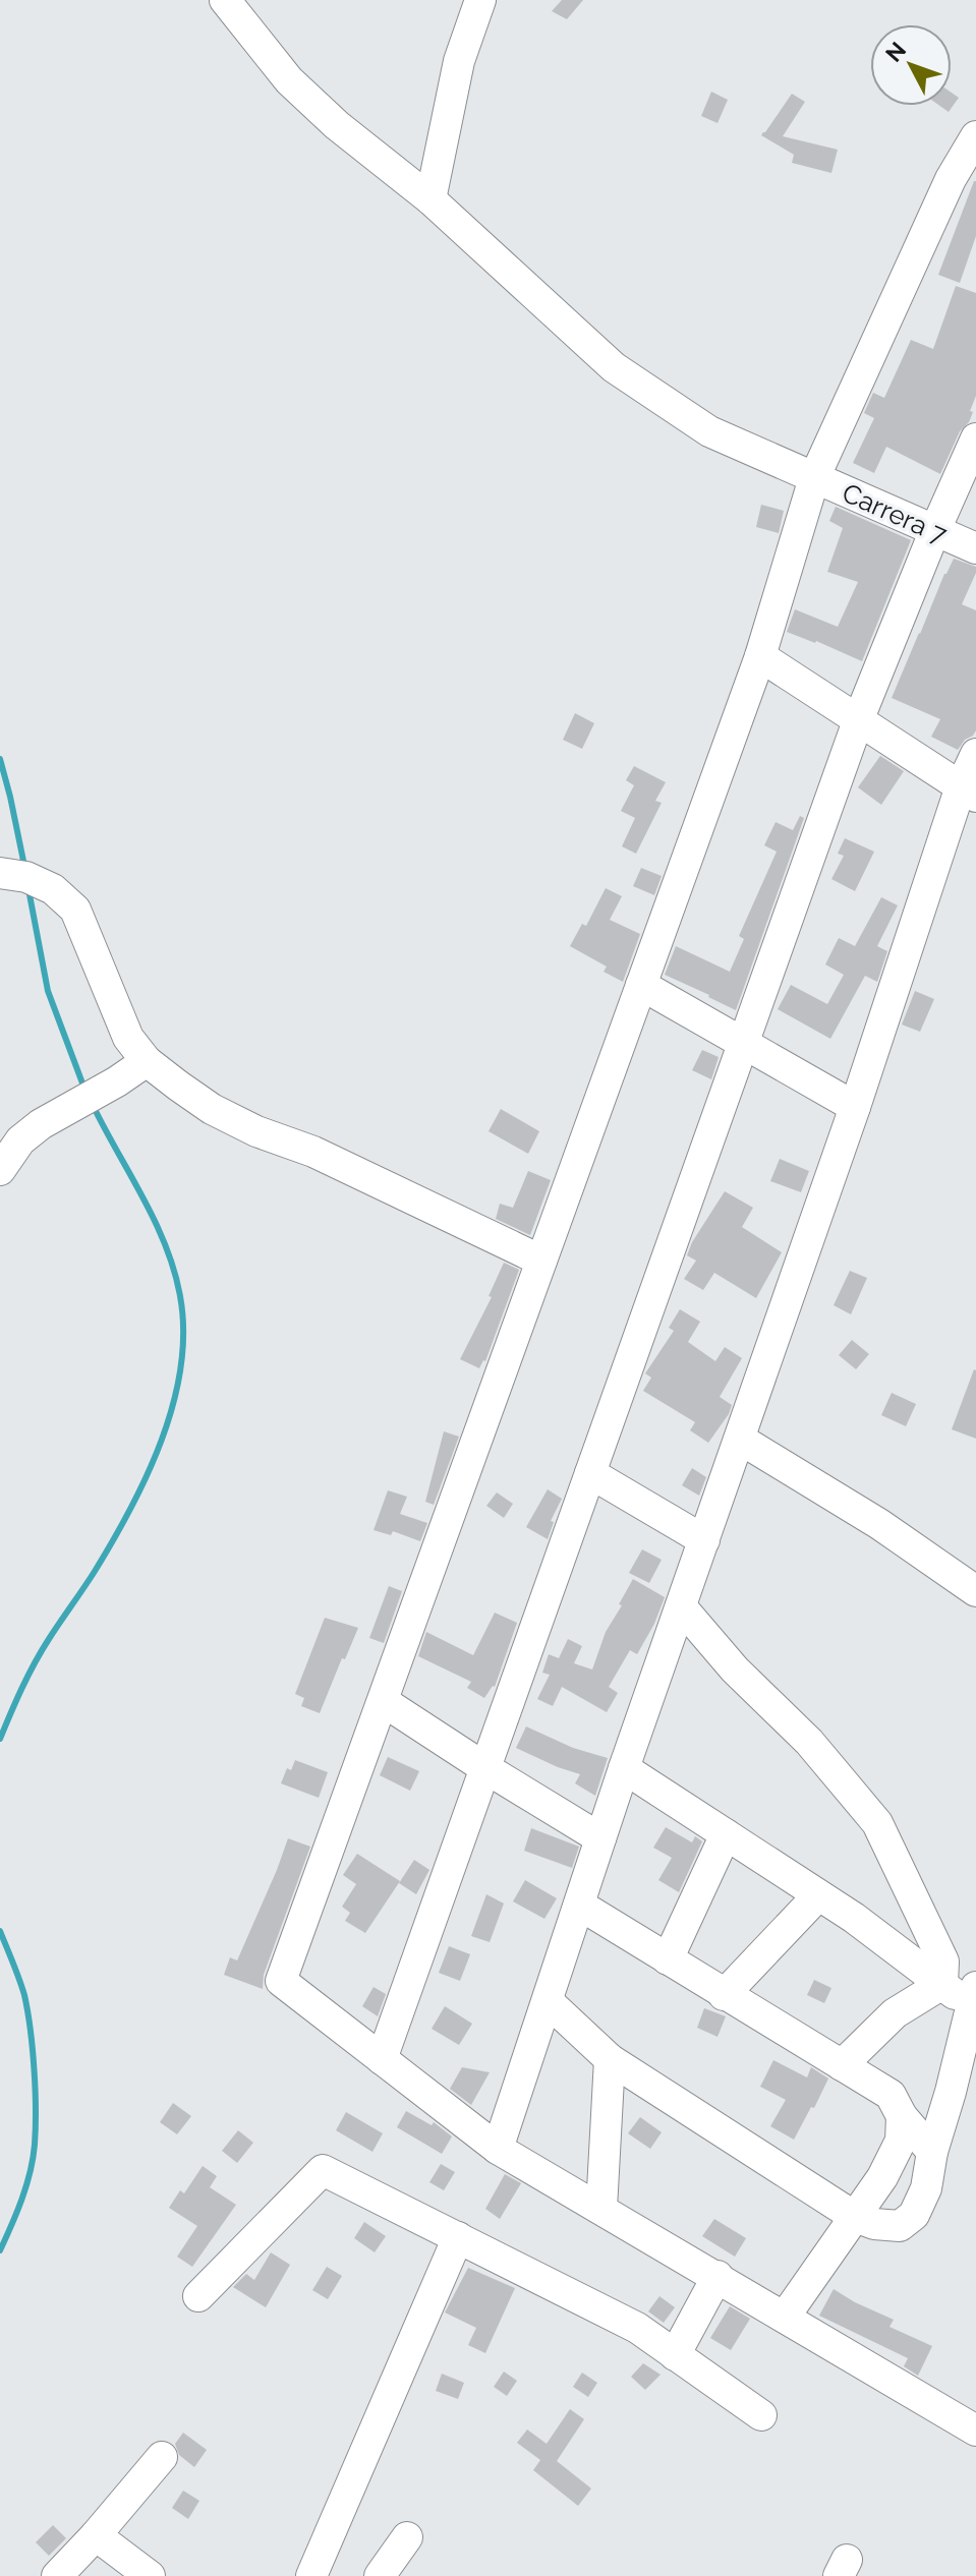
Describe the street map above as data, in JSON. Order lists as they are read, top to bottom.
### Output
{
  "streets": {
    "street": ["Carrera 7"]
  },
  "north": "top left"
}
